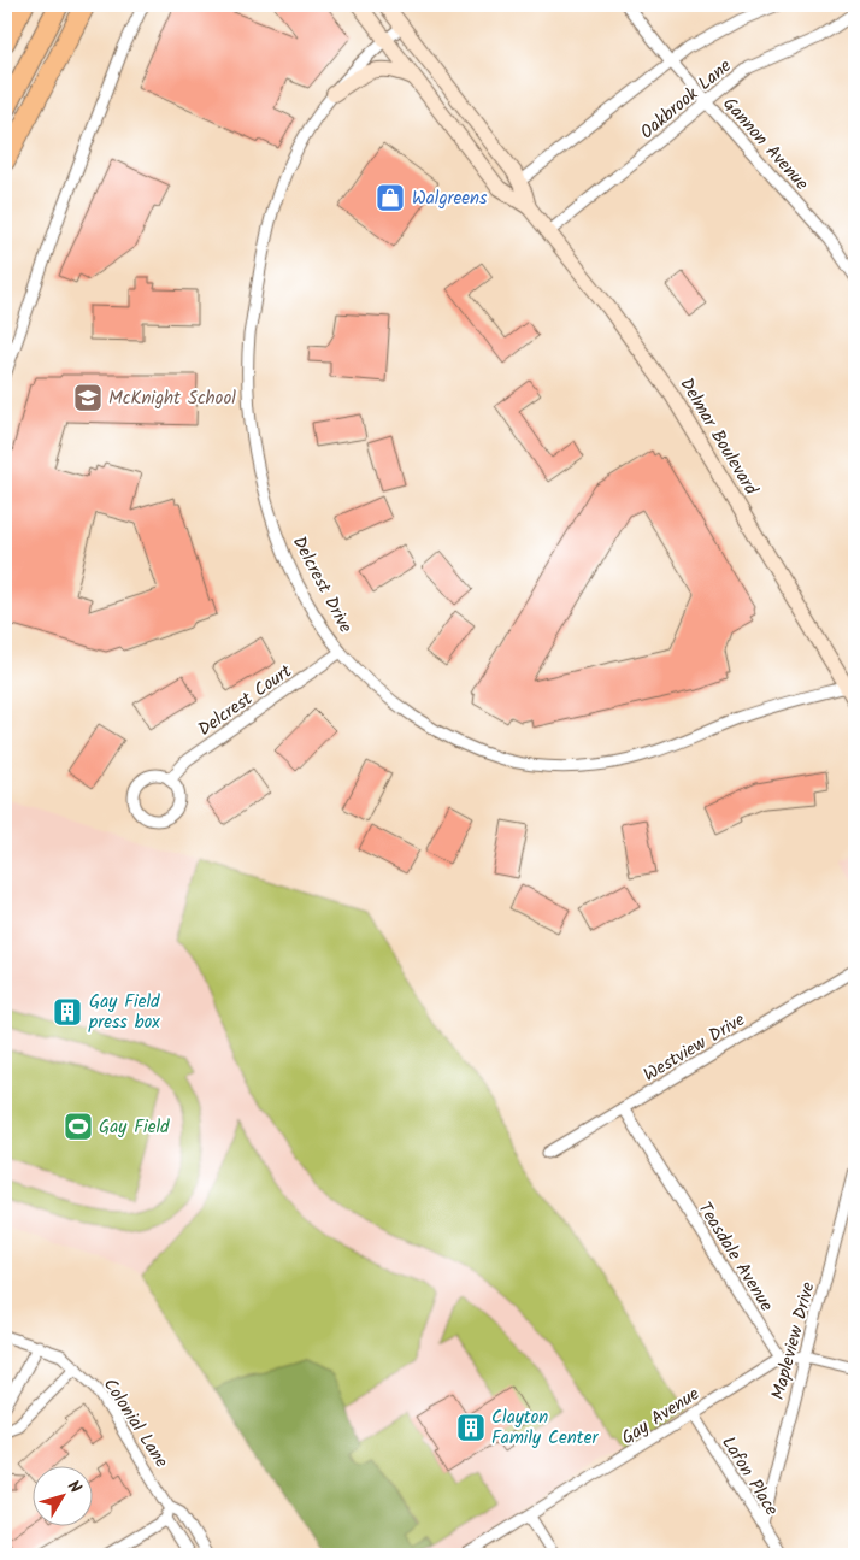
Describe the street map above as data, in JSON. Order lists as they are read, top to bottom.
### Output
{
  "streets": {
    "main road": ["Delmar Boulevard"],
    "street": [
      "Oakbrook Lane",
      "Gannon Avenue",
      "Delcrest Drive",
      "Delcrest Court",
      "Westview Drive",
      "Teasdale Avenue",
      "Mapleview Drive",
      "Gay Avenue",
      "Colonial Lane",
      "Lafon Place"
    ]
  },
  "crossings": [
    ["Oakbrook Lane", "Gannon Avenue"],
    ["Oakbrook Lane", "Delmar Boulevard"],
    ["Delmar Boulevard", "Delcrest Drive"],
    ["Delcrest Drive", "Delcrest Court"],
    ["Westview Drive", "Teasdale Avenue"],
    ["Teasdale Avenue", "Gay Avenue"],
    ["Mapleview Drive", "Lafon Place"],
    ["Gay Avenue", "Lafon Place"]
  ],
  "places": {
    "shop": ["Walgreens"],
    "school or university": ["McKnight School"],
    "building": ["Gay Field press box", "Clayton Family Center"],
    "sports": ["Gay Field"]
  },
  "north": "top right"
}
